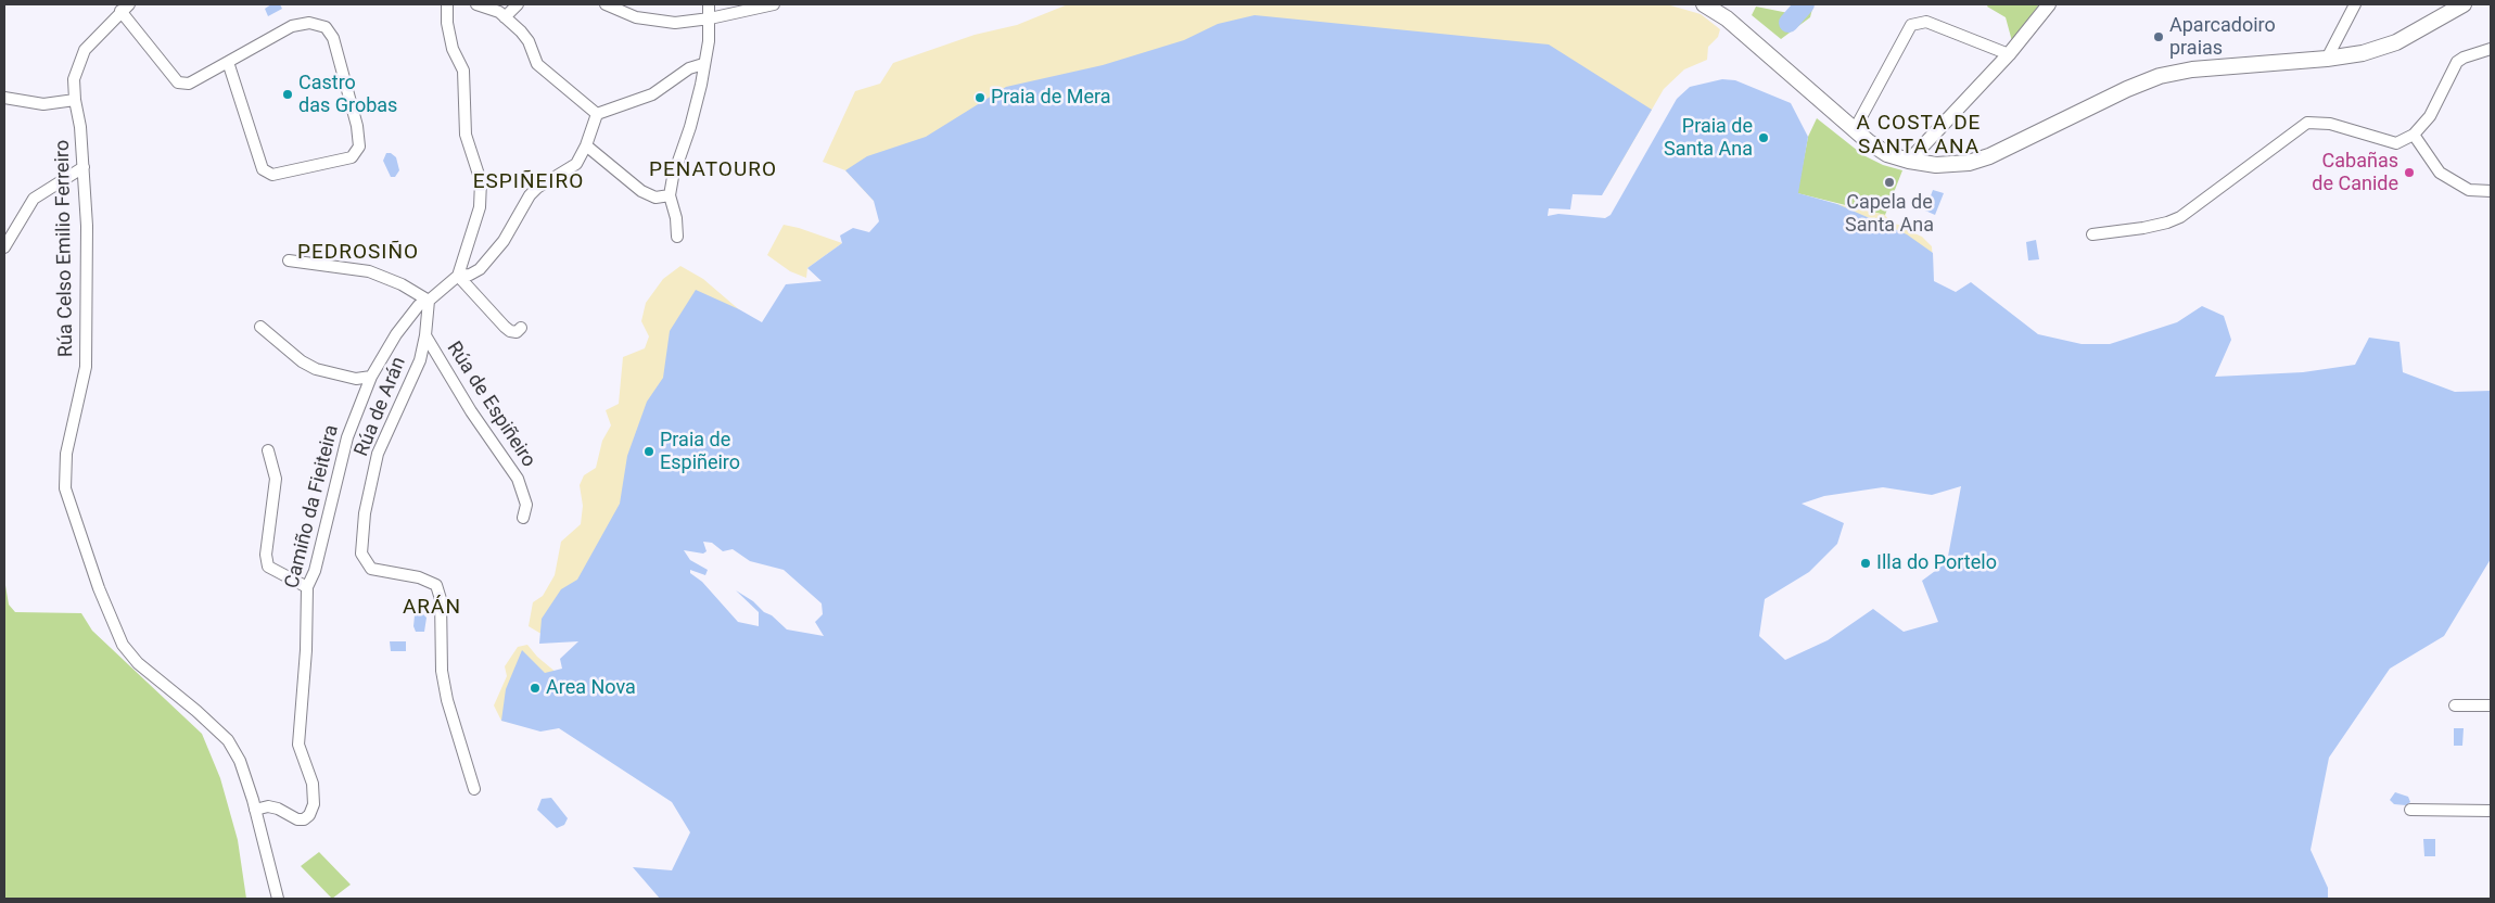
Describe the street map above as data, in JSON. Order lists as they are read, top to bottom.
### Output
{
  "streets": {
    "street": [
      "Rúa Celso Emilio Ferreiro",
      "Rúa de Espiñeiro",
      "Rúa de Arán",
      "Camiño da Fieiteira"
    ]
  },
  "crossings": [
    ["Rúa Celso Emilio Ferreiro", "Camiño da Fieiteira"],
    ["Rúa de Espiñeiro", "Rúa de Arán"],
    ["Rúa de Espiñeiro", "Camiño da Fieiteira"]
  ],
  "districts": [
    "A COSTA DE SANTA ANA",
    "PENATOURO",
    "ESPIÑEIRO",
    "PEDROSIÑO",
    "ARÁN"
  ],
  "places": [
    "Aparcadoiro praias",
    "Castro das Grobas",
    "Praia de Mera",
    "Praia de Santa Ana",
    "Cabañas de Canide",
    "Capela de Santa Ana",
    "Praia de Espiñeiro",
    "Illa do Portelo",
    "Area Nova"
  ]
}
